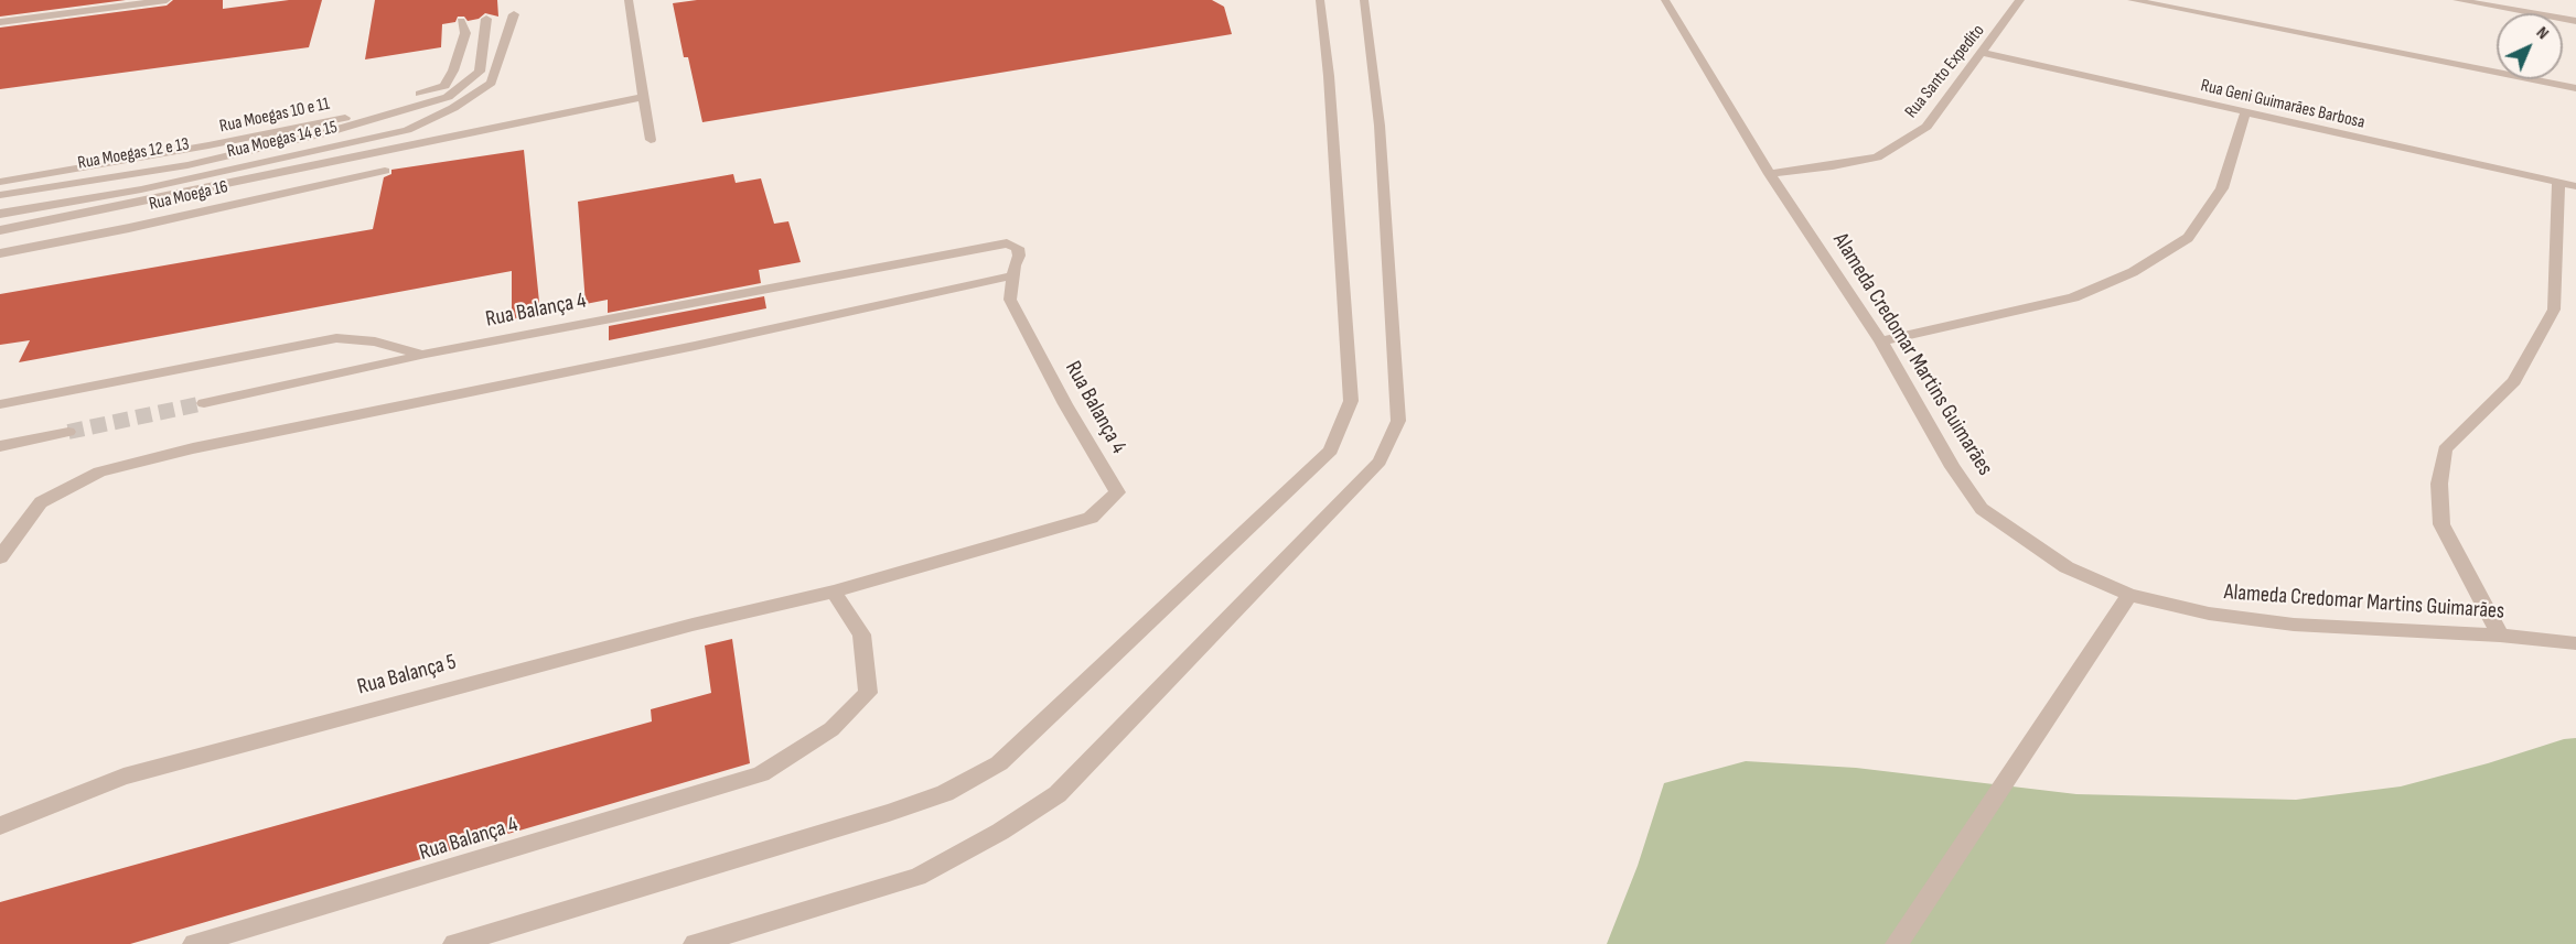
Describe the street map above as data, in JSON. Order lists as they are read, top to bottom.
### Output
{
  "streets": {
    "street": [
      "Rua Santo Expedito",
      "Rua Geni Guimarães Barbosa",
      "Rua Moegas 10 e 11",
      "Rua Moegas 14 e 15",
      "Rua Moegas 12 e 13",
      "Rua Moega 16",
      "Rua Balança 4",
      "Alameda Credomar Martins Guimarães",
      "Rua Balança 5"
    ]
  },
  "crossings": [
    ["Rua Santo Expedito", "Rua Geni Guimarães Barbosa"],
    ["Rua Santo Expedito", "Alameda Credomar Martins Guimarães"],
    ["Rua Balança 4", "Rua Balança 5"]
  ],
  "north": "top right"
}
